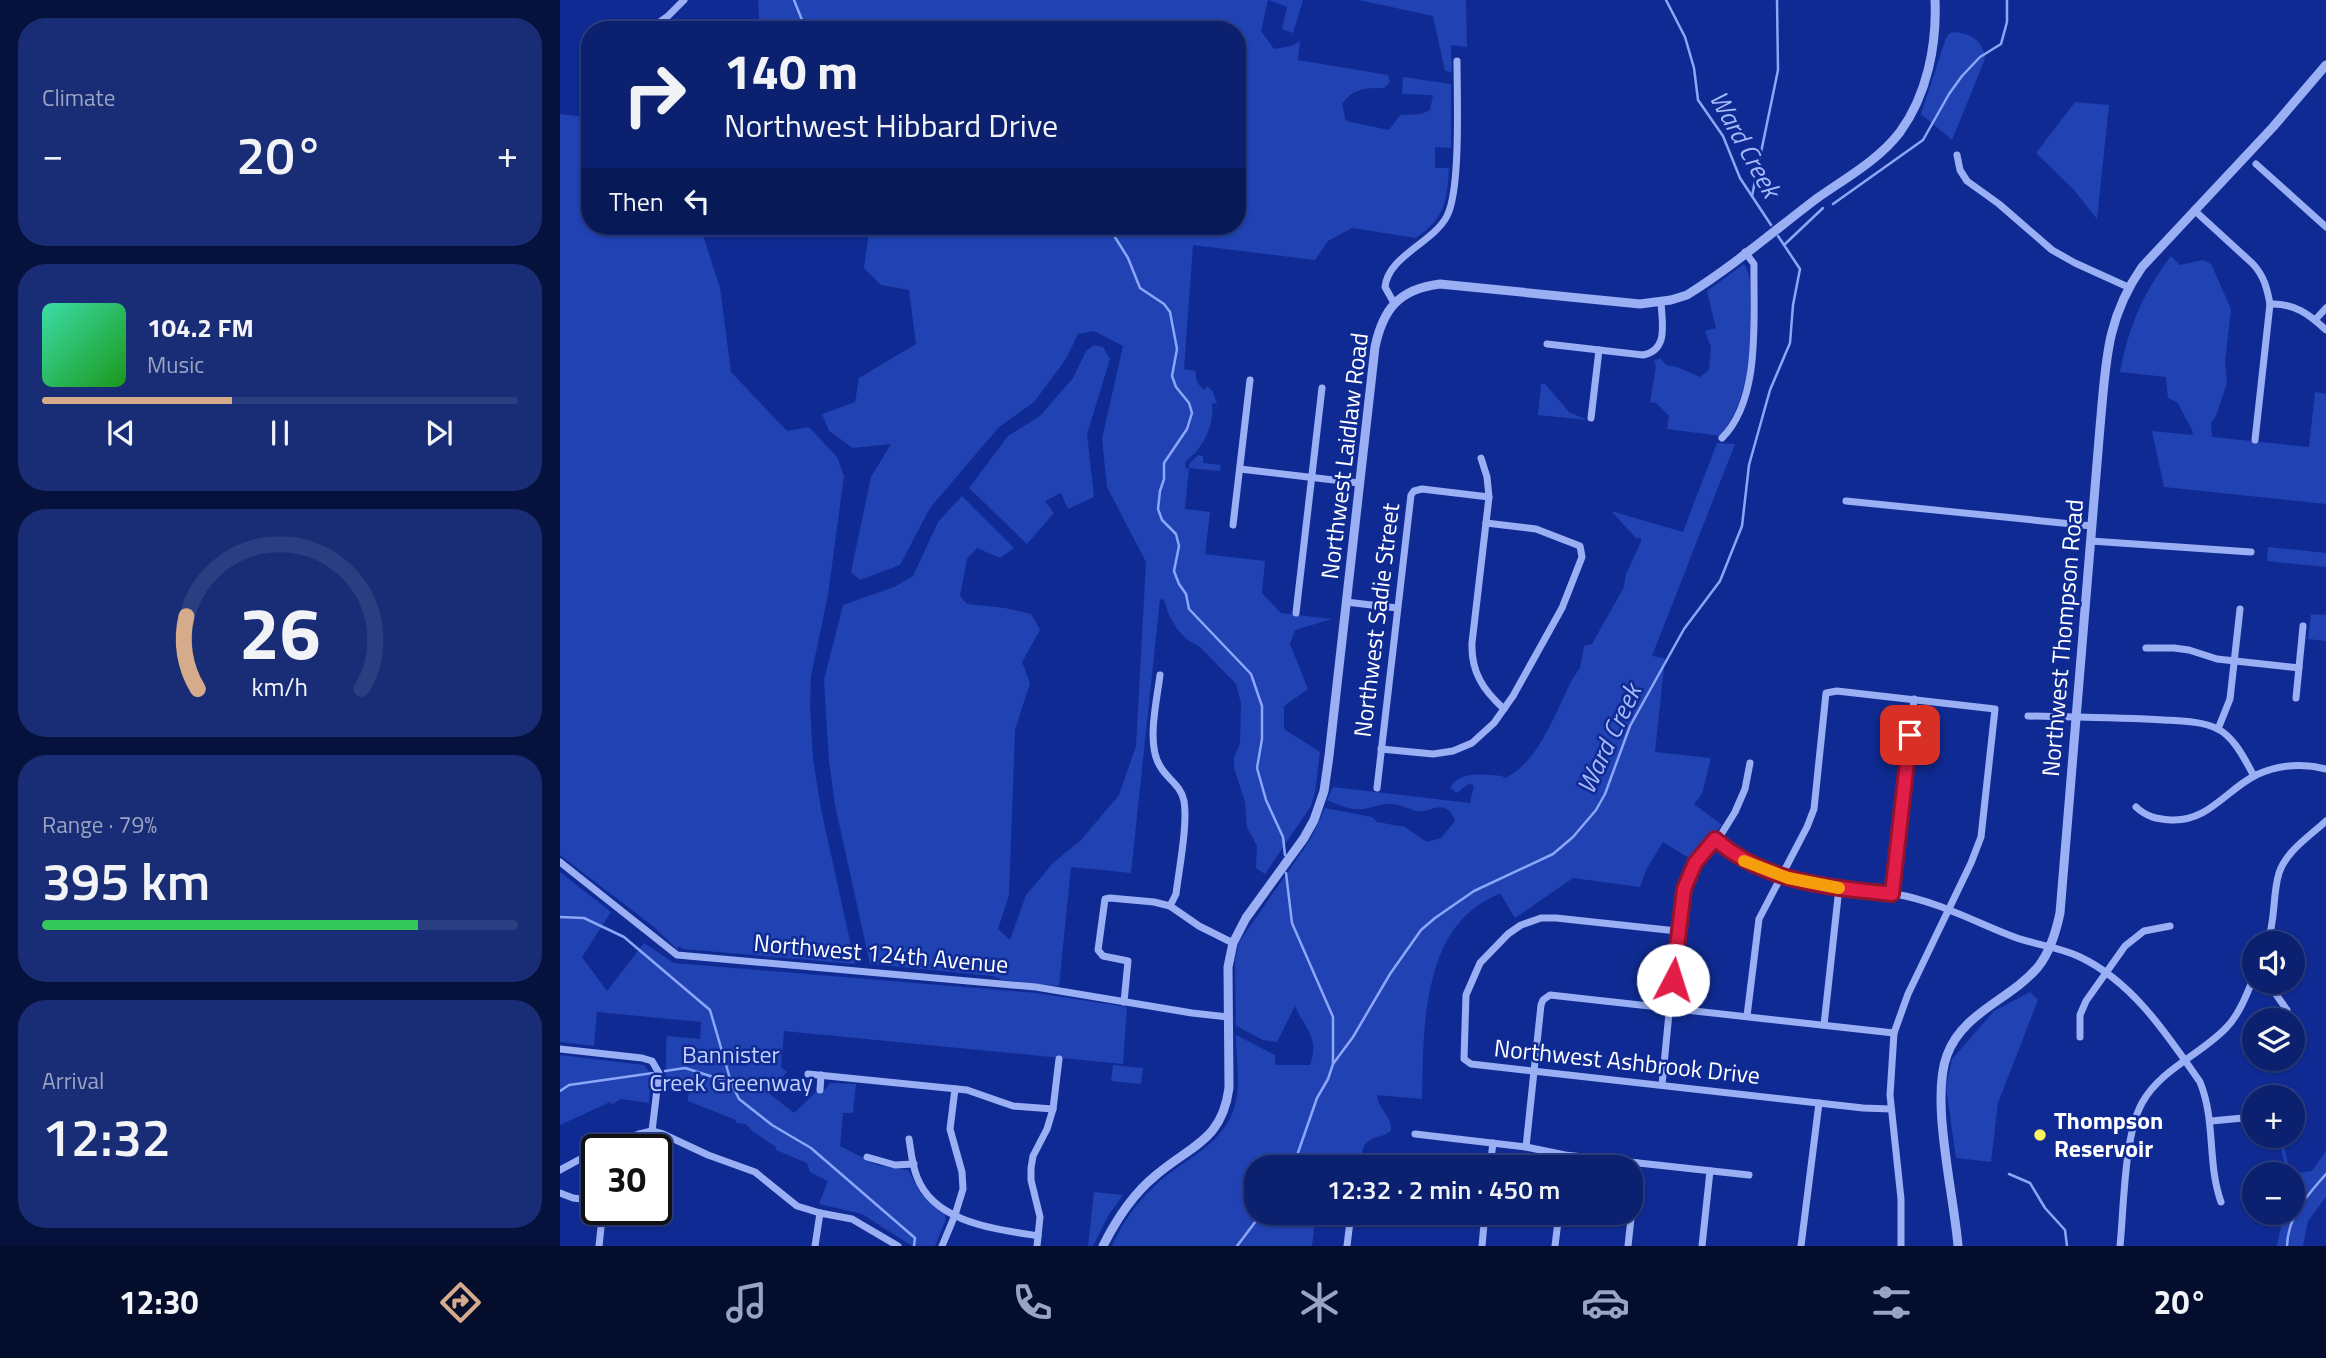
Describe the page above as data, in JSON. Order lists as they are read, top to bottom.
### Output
{
  "streets": {
    "street": [
      "Northwest Laidlaw Road",
      "Northwest Sadie Street",
      "Northwest Thompson Road",
      "Northwest 124th Avenue",
      "Northwest Ashbrook Drive"
    ]
  },
  "crossings": [
    ["Northwest Laidlaw Road", "Northwest 124th Avenue"]
  ],
  "water": ["Ward Creek"],
  "parks": ["Bannister Creek Greenway"],
  "places": ["Thompson Reservoir"],
  "page": {
    "tile": [
      "Climate",
      ["Range · 79%", "395 km"],
      ["Arrival", "12:32"]
    ],
    "turn": ["140 m", "Northwest Hibbard Drive"],
    "heat": ["−", "20°", "+"],
    "then": "Then",
    "song": ["104.2 FM", "Music"],
    "map_buttons": ["+", "−"],
    "limit": "30",
    "trip": "12:32 · 2 min · 450 m",
    "tabs": ["12:30", "20°"],
    "gauge": ["26", "km/h"]
  }
}
